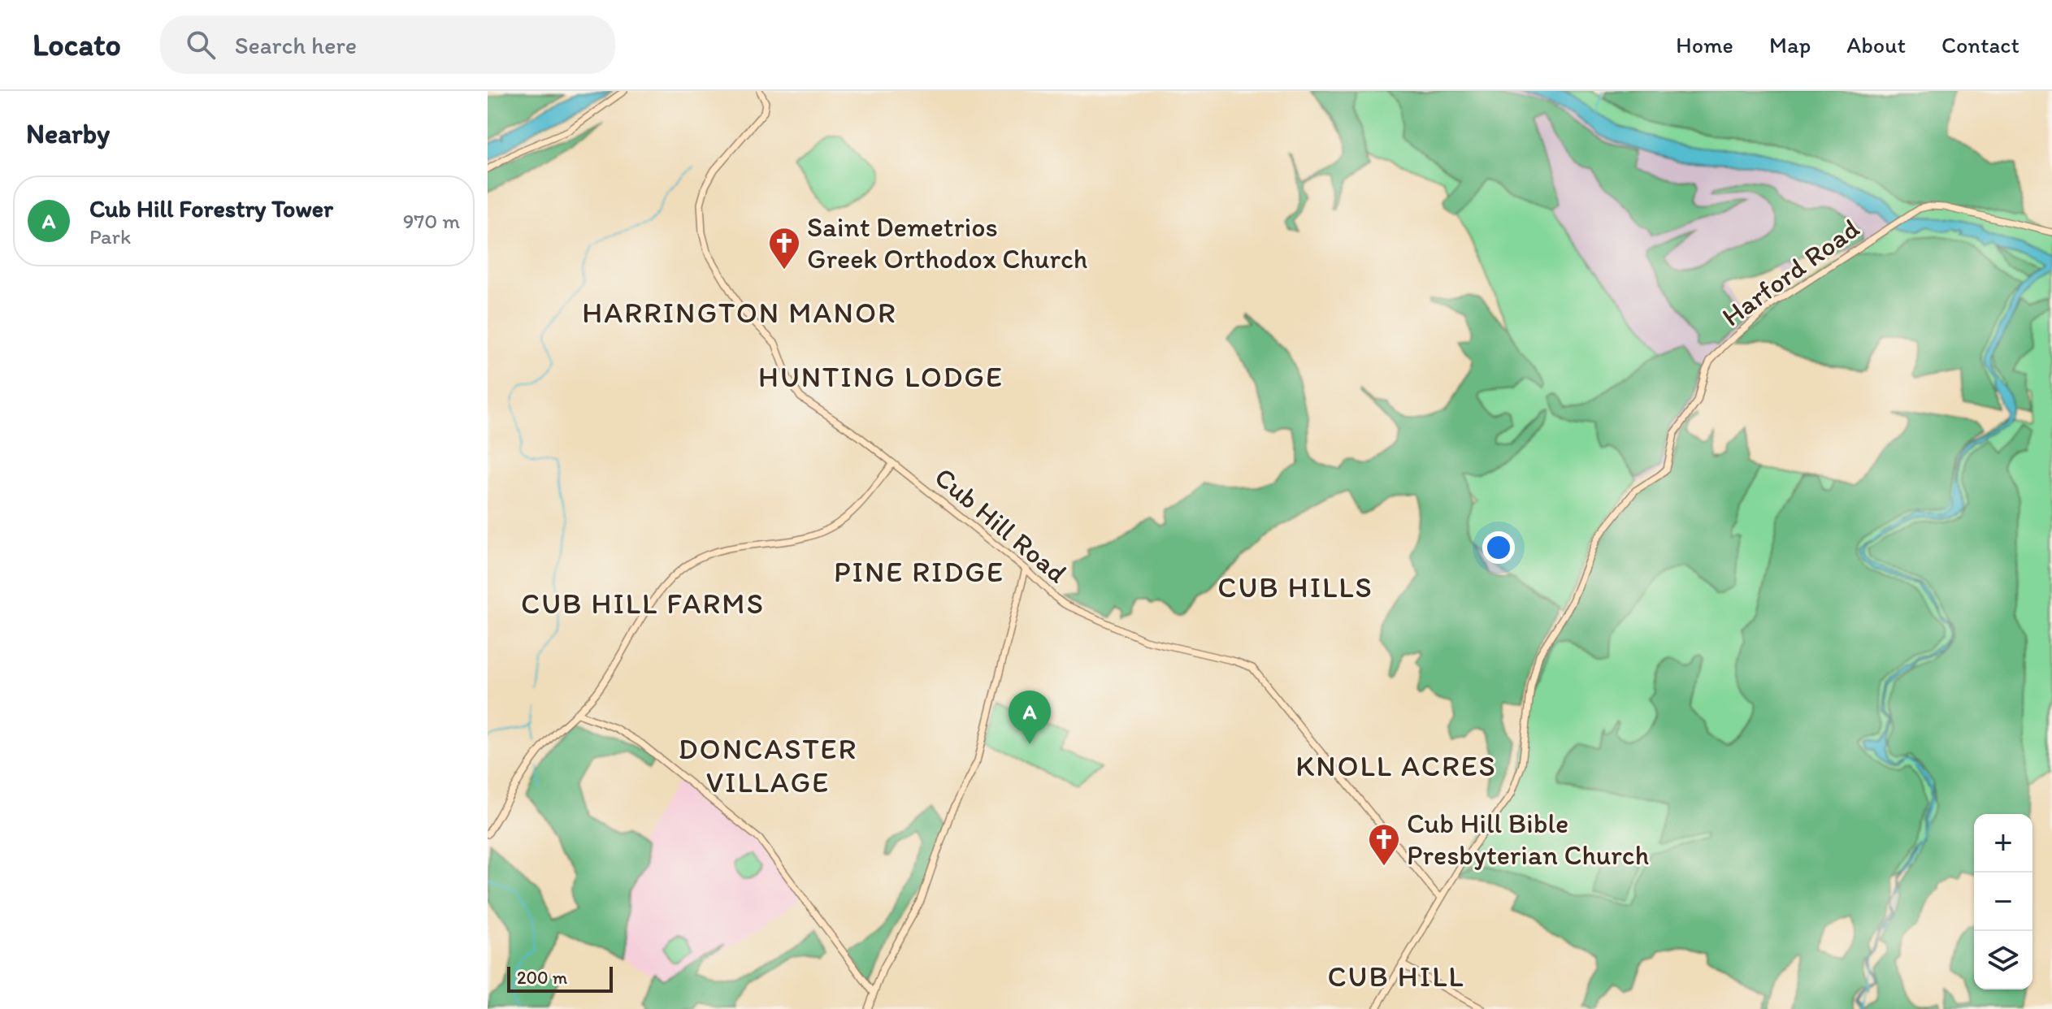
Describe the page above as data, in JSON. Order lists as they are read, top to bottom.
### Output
{
  "streets": {
    "street": ["Harford Road", "Cub Hill Road"]
  },
  "crossings": [
    ["Harford Road", "Cub Hill Road"]
  ],
  "districts": [
    "HARRINGTON MANOR",
    "HUNTING LODGE",
    "PINE RIDGE",
    "CUB HILLS",
    "CUB HILL FARMS",
    "DONCASTER VILLAGE",
    "KNOLL ACRES",
    "CUB HILL"
  ],
  "places": {
    "church": ["Saint Demetrios Greek Orthodox Church", "Cub Hill Bible Presbyterian Church"]
  },
  "scale_bar": "200 m",
  "page": {
    "header": "Locato",
    "search": "Search here",
    "nav": [
      "Home",
      "Map",
      "About",
      "Contact"
    ],
    "heading": "Nearby",
    "list": [
      {
        "mark": "A",
        "name": "Cub Hill Forestry Tower",
        "note": "Park",
        "value": "970 m"
      }
    ],
    "pins": "A",
    "map_buttons": ["+", "−"],
    "scale": "200 m"
  }
}
